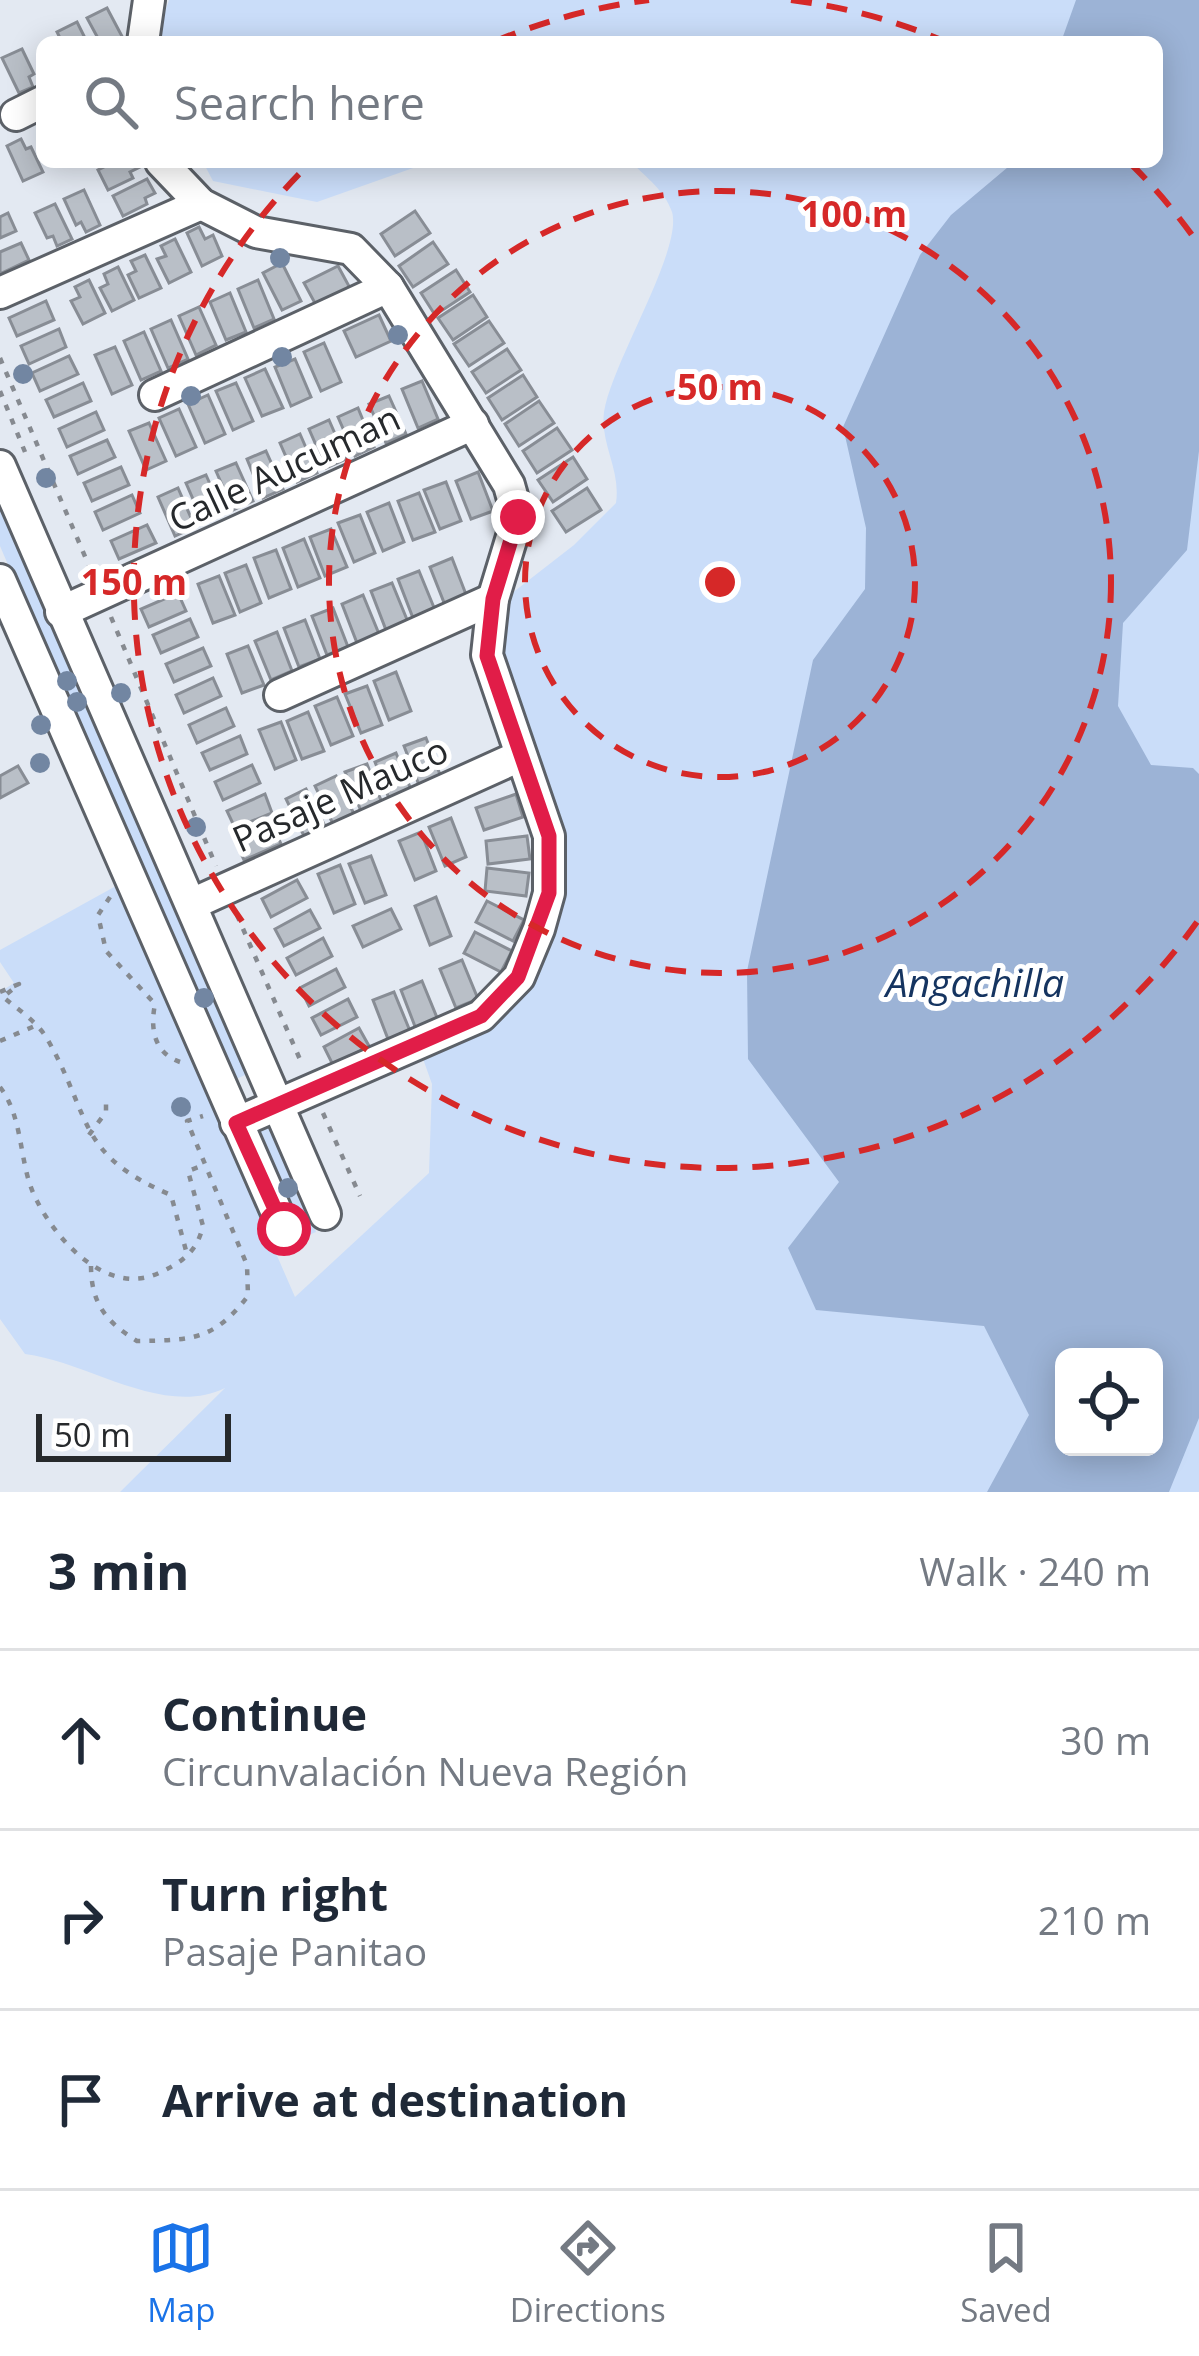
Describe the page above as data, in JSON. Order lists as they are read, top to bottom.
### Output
{
  "streets": {
    "street": ["Calle Aucuman", "Pasaje Mauco"]
  },
  "water": ["Angachilla"],
  "scale_bar": "50 m",
  "page": {
    "search": "Search here",
    "scale": "50 m",
    "heading": ["3 min", "Walk · 240 m"],
    "list": [
      ["Continue", "Circunvalación Nueva Región", "30 m"],
      ["Turn right", "Pasaje Panitao", "210 m"],
      "Arrive at destination"
    ],
    "nav": ["Map", "Directions", "Saved"]
  },
  "rings": ["100 m", "50 m", "150 m"]
}
